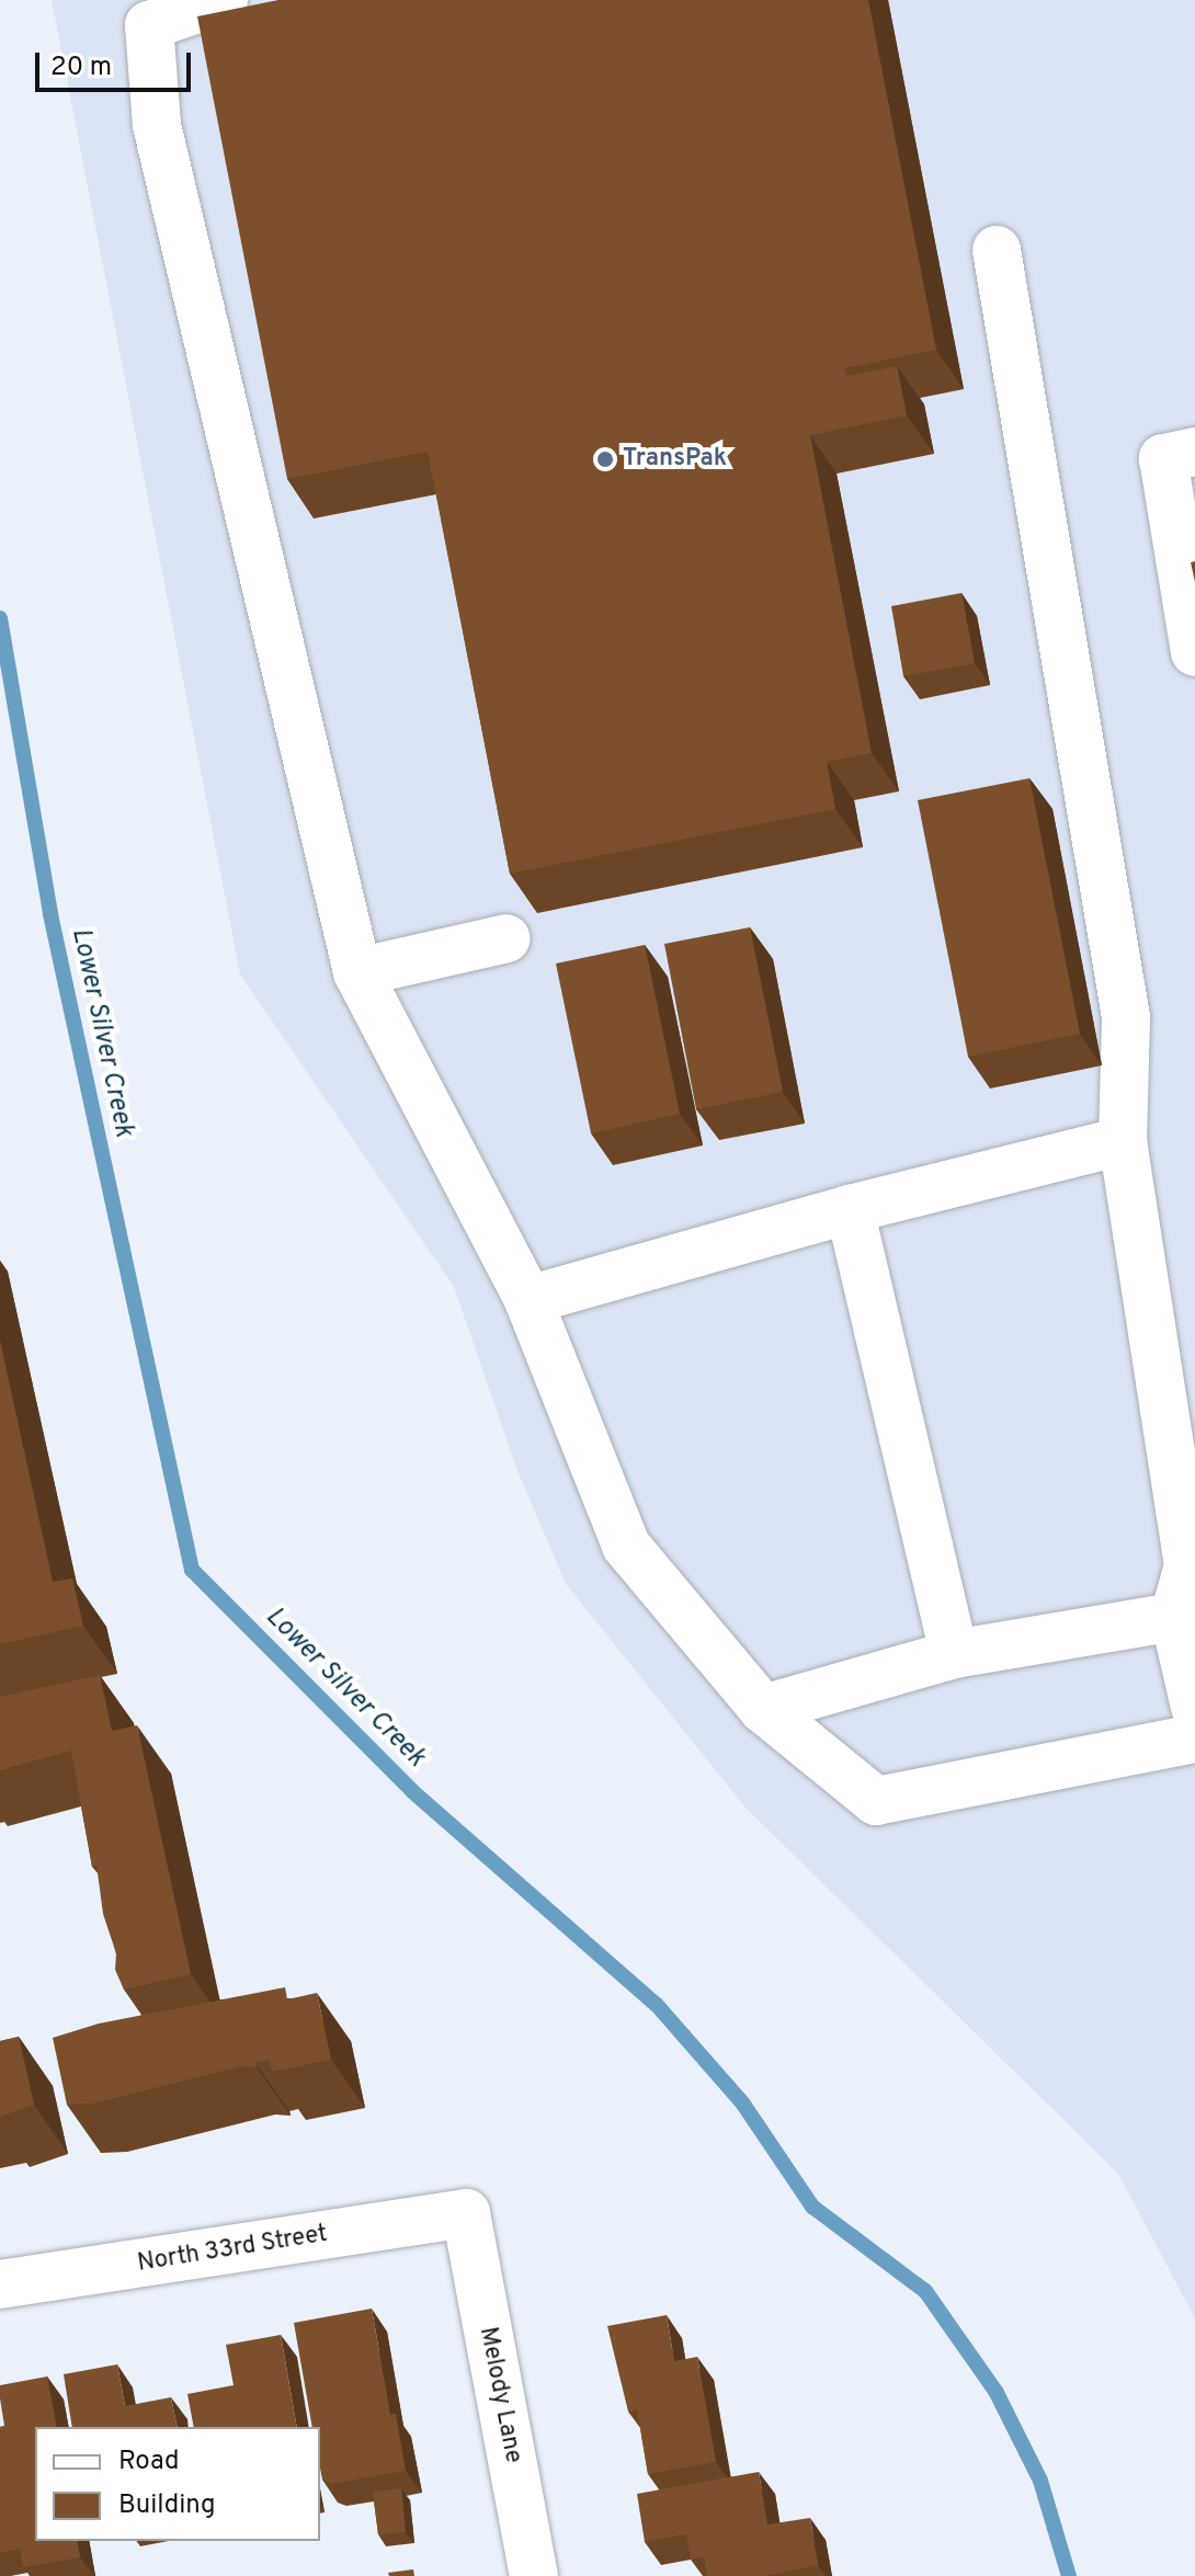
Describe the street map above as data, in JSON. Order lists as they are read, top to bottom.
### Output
{
  "streets": {
    "street": ["North 33rd Street", "Melody Lane"]
  },
  "crossings": [
    ["North 33rd Street", "Melody Lane"]
  ],
  "water": ["Lower Silver Creek"],
  "places": ["TransPak"],
  "legend": ["Road", "Building"],
  "scale_bar": "20 m"
}
